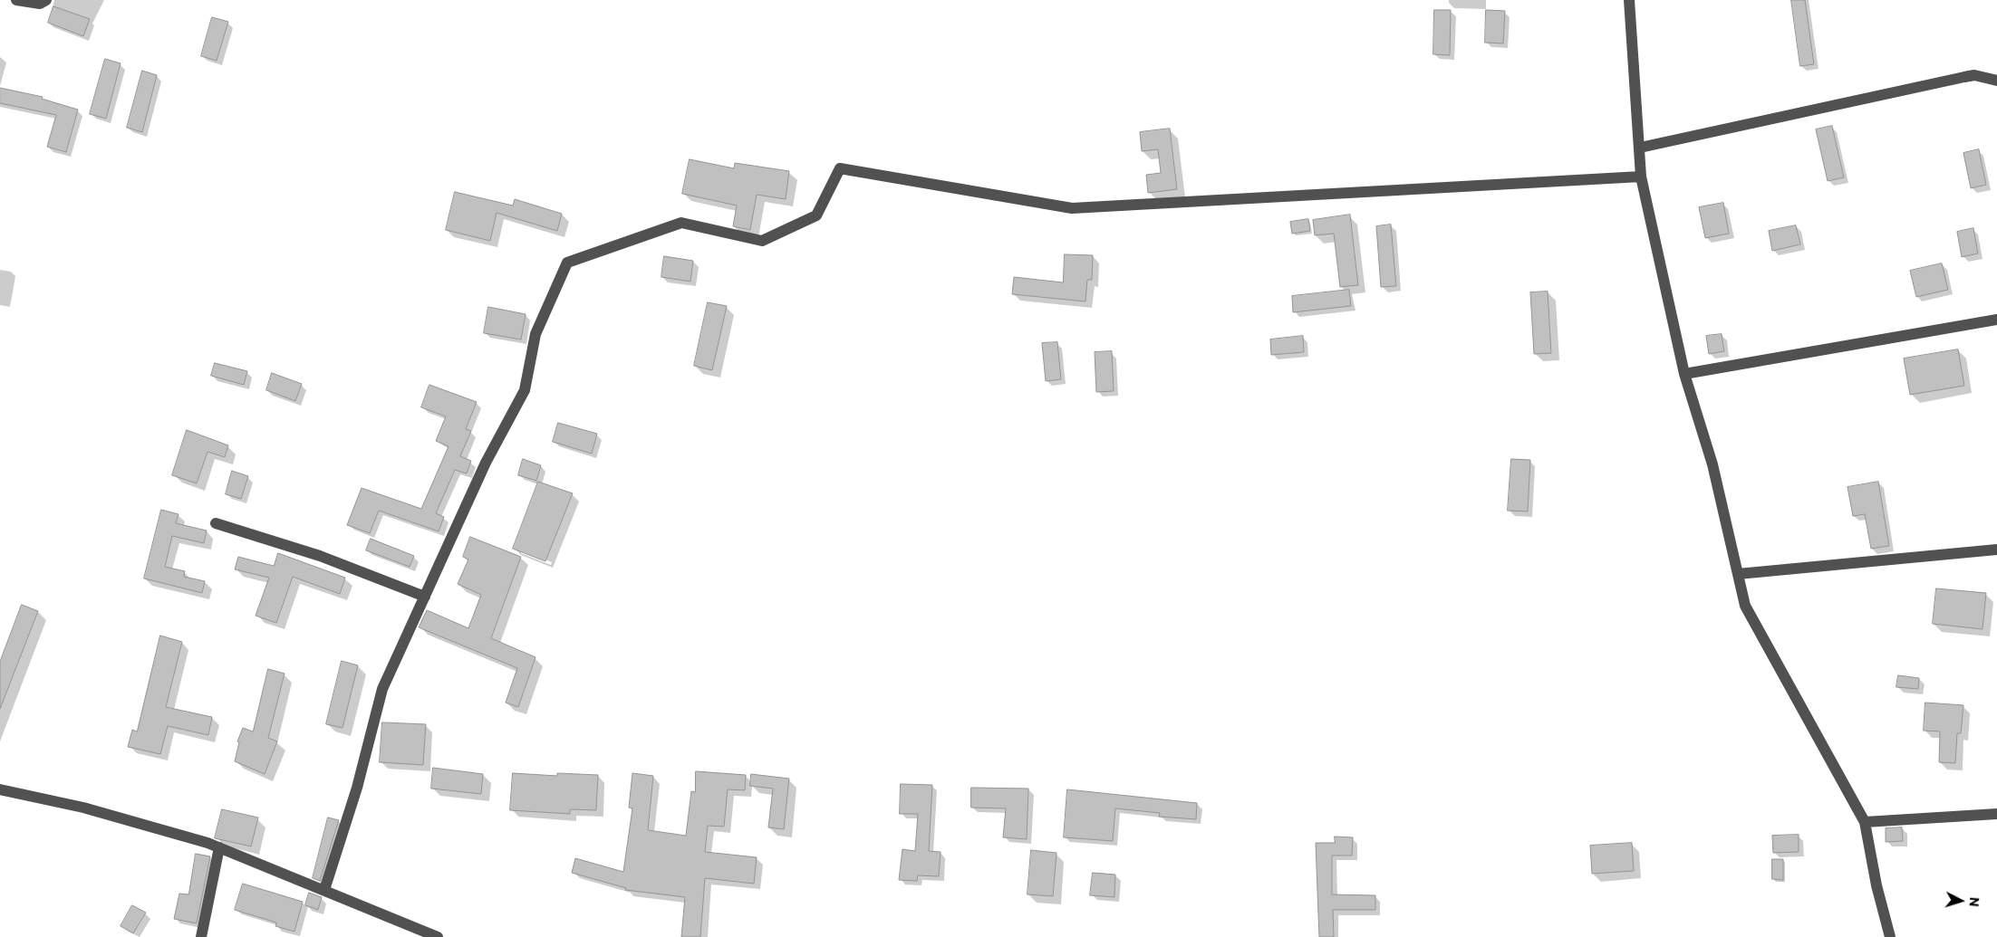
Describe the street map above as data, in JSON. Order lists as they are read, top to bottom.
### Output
{
  "north": "right"
}
